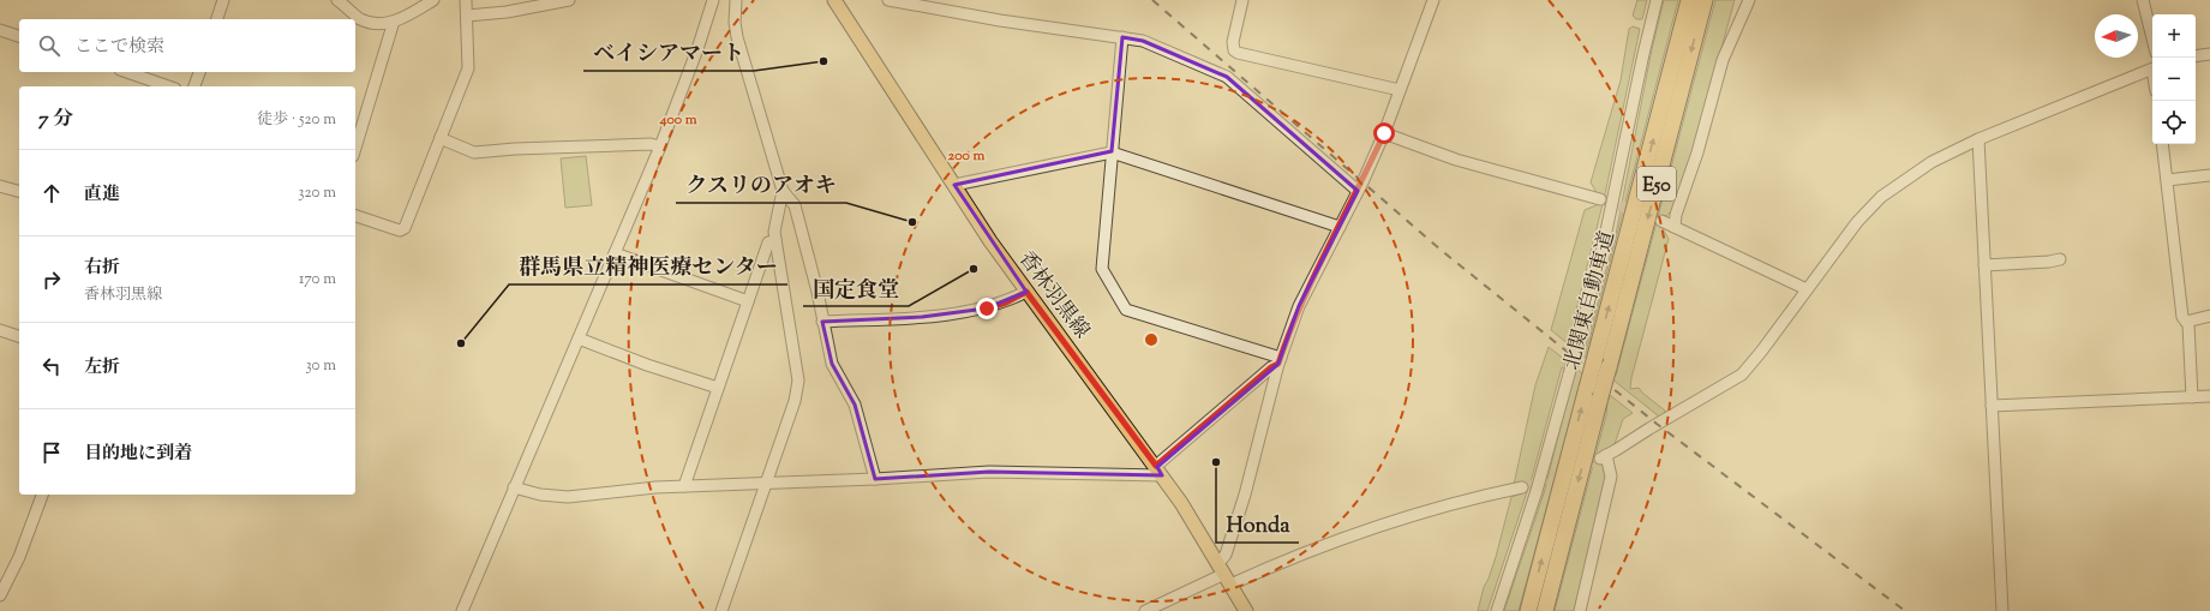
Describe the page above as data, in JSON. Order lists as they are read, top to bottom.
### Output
{
  "streets": {
    "highway": ["E50", "北関東自動車道"],
    "main road": ["香林羽黒線"]
  },
  "places": [
    "ベイシアマート",
    "クスリのアオキ",
    "国定食堂",
    "群馬県立精神医療センター",
    "Honda"
  ],
  "north": "left",
  "page": {
    "map_buttons": ["+", "−"],
    "search": "ここで検索",
    "heading": ["7 分", "徒歩 · 520 m"],
    "list": [
      ["直進", "320 m"],
      ["右折", "香林羽黒線", "170 m"],
      ["左折", "30 m"],
      "目的地に到着"
    ]
  },
  "rings": ["400 m", "200 m"]
}
